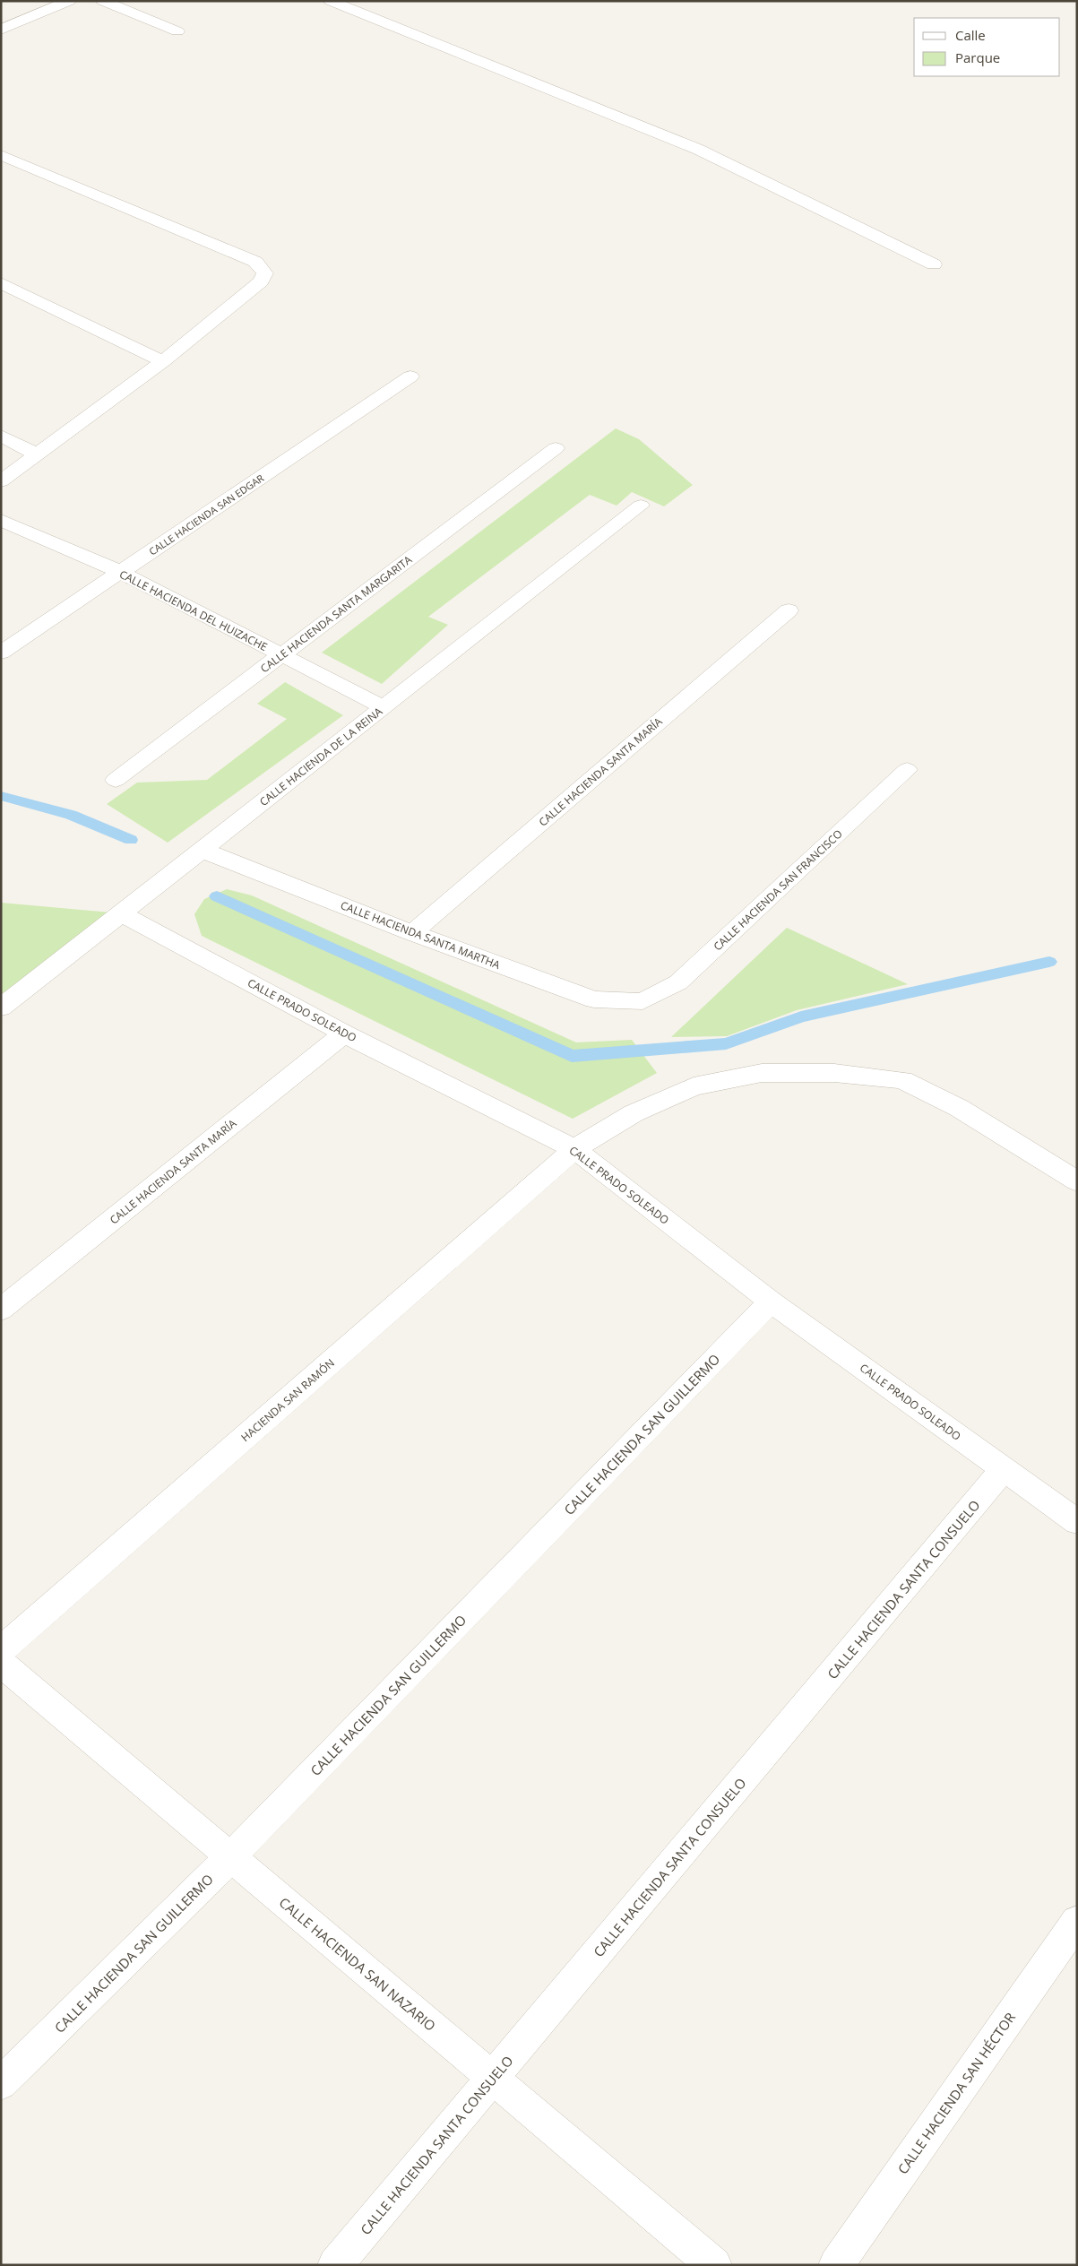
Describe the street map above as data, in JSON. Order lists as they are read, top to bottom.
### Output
{
  "streets": {
    "street": [
      "CALLE HACIENDA SAN EDGAR",
      "CALLE HACIENDA DEL HUIZACHE",
      "CALLE HACIENDA SANTA MARGARITA",
      "CALLE HACIENDA DE LA REINA",
      "CALLE HACIENDA SANTA MARÍA",
      "CALLE HACIENDA SAN FRANCISCO",
      "CALLE HACIENDA SANTA MARTHA",
      "CALLE PRADO SOLEADO",
      "HACIENDA SAN RAMÓN",
      "CALLE HACIENDA SAN GUILLERMO",
      "CALLE HACIENDA SANTA CONSUELO",
      "CALLE HACIENDA SAN NAZARIO",
      "CALLE HACIENDA SAN HÉCTOR"
    ]
  },
  "crossings": [
    ["CALLE HACIENDA SAN EDGAR", "CALLE HACIENDA DEL HUIZACHE"],
    ["CALLE HACIENDA DEL HUIZACHE", "CALLE HACIENDA SANTA MARGARITA"],
    ["CALLE HACIENDA DEL HUIZACHE", "CALLE HACIENDA DE LA REINA"],
    ["CALLE HACIENDA DE LA REINA", "CALLE HACIENDA SANTA MARTHA"],
    ["CALLE HACIENDA DE LA REINA", "CALLE PRADO SOLEADO"],
    ["CALLE HACIENDA SANTA MARÍA", "CALLE HACIENDA SANTA MARTHA"],
    ["CALLE HACIENDA SANTA MARÍA", "CALLE PRADO SOLEADO"],
    ["CALLE HACIENDA SAN FRANCISCO", "CALLE HACIENDA SANTA MARTHA"],
    ["CALLE PRADO SOLEADO", "HACIENDA SAN RAMÓN"],
    ["CALLE PRADO SOLEADO", "CALLE HACIENDA SAN GUILLERMO"],
    ["CALLE PRADO SOLEADO", "CALLE HACIENDA SANTA CONSUELO"],
    ["CALLE HACIENDA SAN GUILLERMO", "CALLE HACIENDA SAN NAZARIO"],
    ["CALLE HACIENDA SANTA CONSUELO", "CALLE HACIENDA SAN NAZARIO"]
  ],
  "legend": ["Calle", "Parque"]
}
